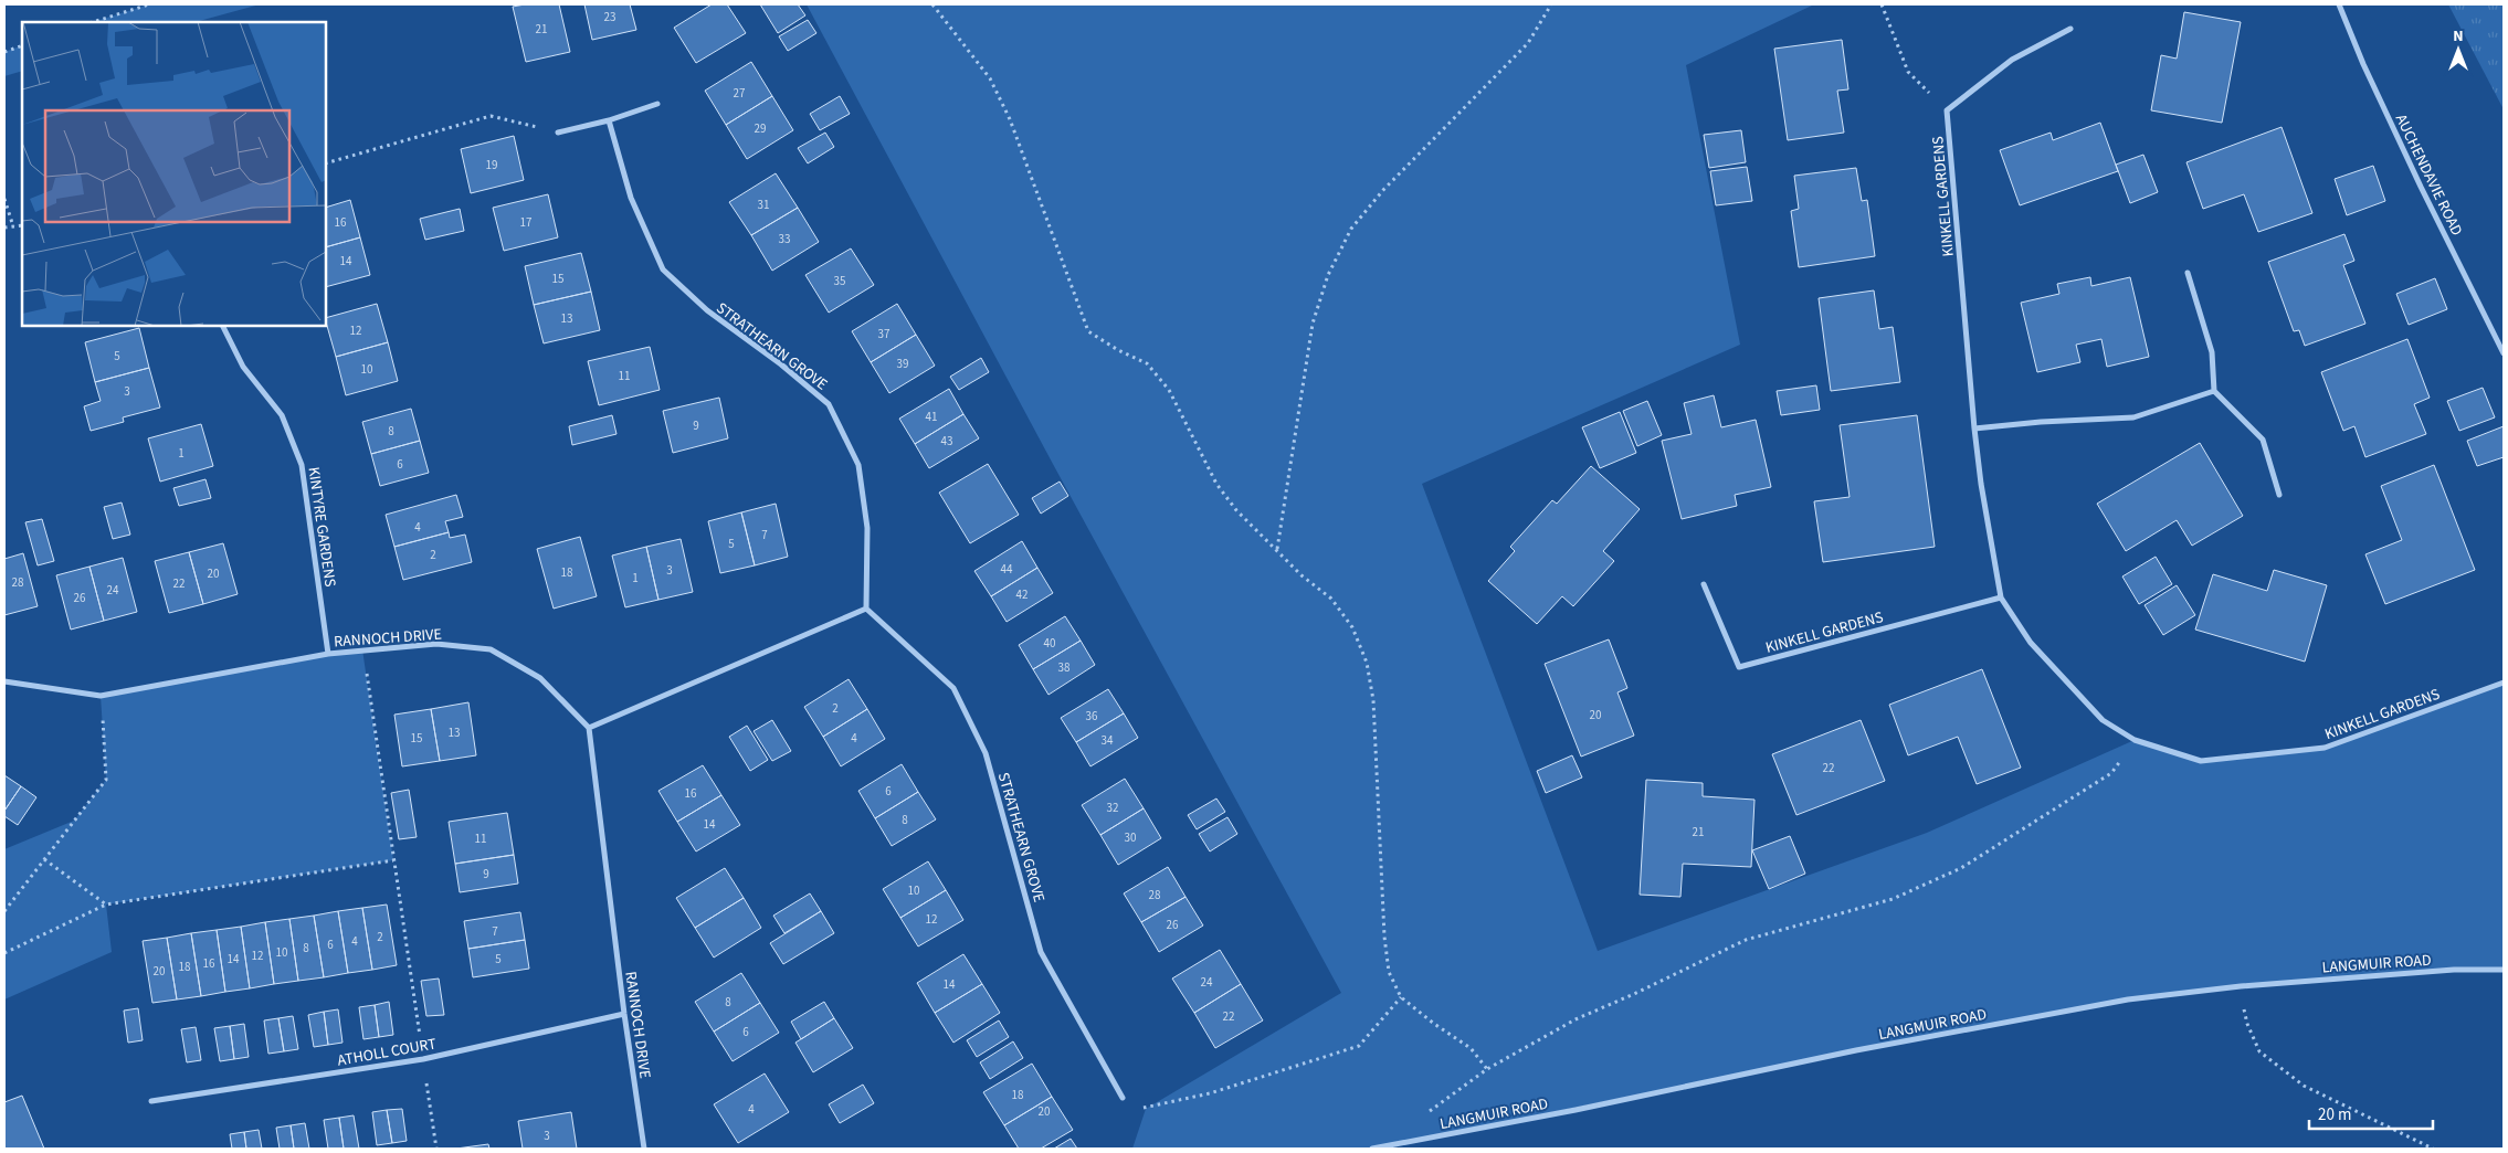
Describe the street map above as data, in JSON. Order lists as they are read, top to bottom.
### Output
{
  "streets": {
    "street": [
      "AUCHENDAVIE ROAD",
      "KINKELL GARDENS",
      "STRATHEARN GROVE",
      "KINTYRE GARDENS",
      "RANNOCH DRIVE",
      "LANGMUIR ROAD",
      "ATHOLL COURT"
    ]
  },
  "crossings": [
    ["KINTYRE GARDENS", "RANNOCH DRIVE"],
    ["RANNOCH DRIVE", "ATHOLL COURT"]
  ],
  "house_numbers": [
    "23",
    "21",
    "27",
    "29",
    "19",
    "31",
    "16",
    "17",
    "33",
    "14",
    "15",
    "35",
    "13",
    "12",
    "37",
    "5",
    "39",
    "10",
    "11",
    "3",
    "41",
    "9",
    "8",
    "43",
    "1",
    "6",
    "4",
    "7",
    "5",
    "2",
    "44",
    "3",
    "18",
    "20",
    "1",
    "28",
    "22",
    "24",
    "42",
    "26",
    "40",
    "38",
    "2",
    "20",
    "36",
    "13",
    "15",
    "4",
    "34",
    "22",
    "6",
    "16",
    "32",
    "8",
    "14",
    "21",
    "30",
    "11",
    "9",
    "10",
    "28",
    "12",
    "26",
    "7",
    "2",
    "4",
    "6",
    "8",
    "10",
    "12",
    "14",
    "5",
    "16",
    "18",
    "20",
    "24",
    "14",
    "8",
    "22",
    "6",
    "18",
    "4",
    "20",
    "3"
  ],
  "scale_bar": "20 m",
  "north": "top"
}
